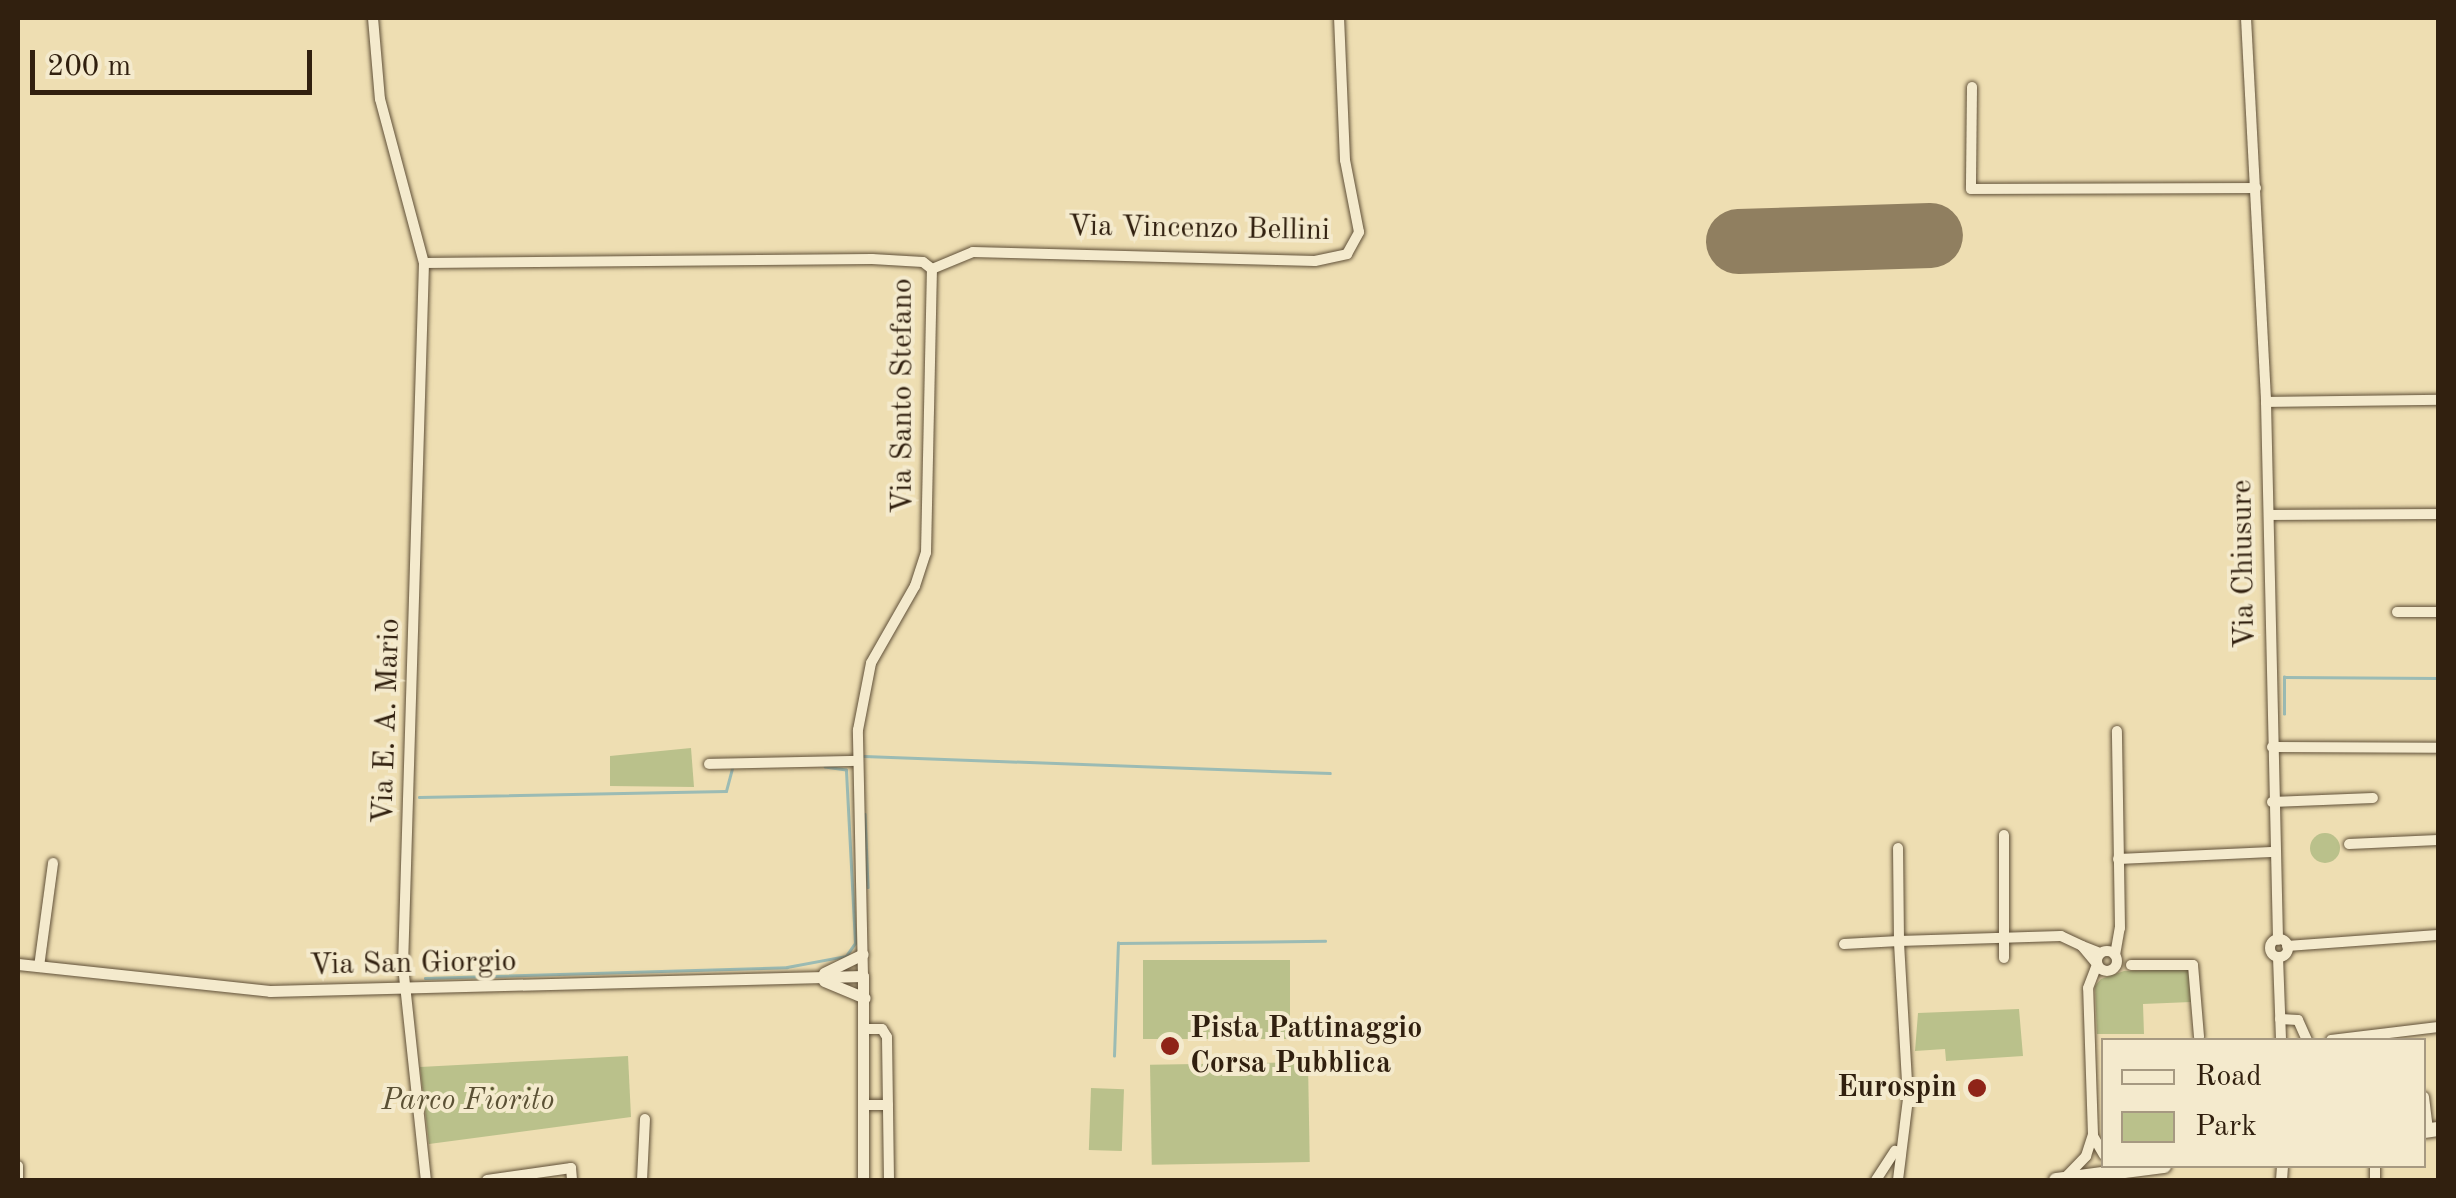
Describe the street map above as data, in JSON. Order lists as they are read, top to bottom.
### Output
{
  "streets": {
    "street": [
      "Via Vincenzo Bellini",
      "Via Santo Stefano",
      "Via Chiusure",
      "Via E. A. Mario",
      "Via San Giorgio"
    ]
  },
  "crossings": [
    ["Via Vincenzo Bellini", "Via Santo Stefano"],
    ["Via Santo Stefano", "Via E. A. Mario"],
    ["Via Santo Stefano", "Via San Giorgio"],
    ["Via E. A. Mario", "Via San Giorgio"]
  ],
  "parks": ["Parco Fiorito"],
  "places": ["Pista Pattinaggio Corsa Pubblica", "Eurospin"],
  "legend": ["Road", "Park"],
  "scale_bar": "200 m"
}
